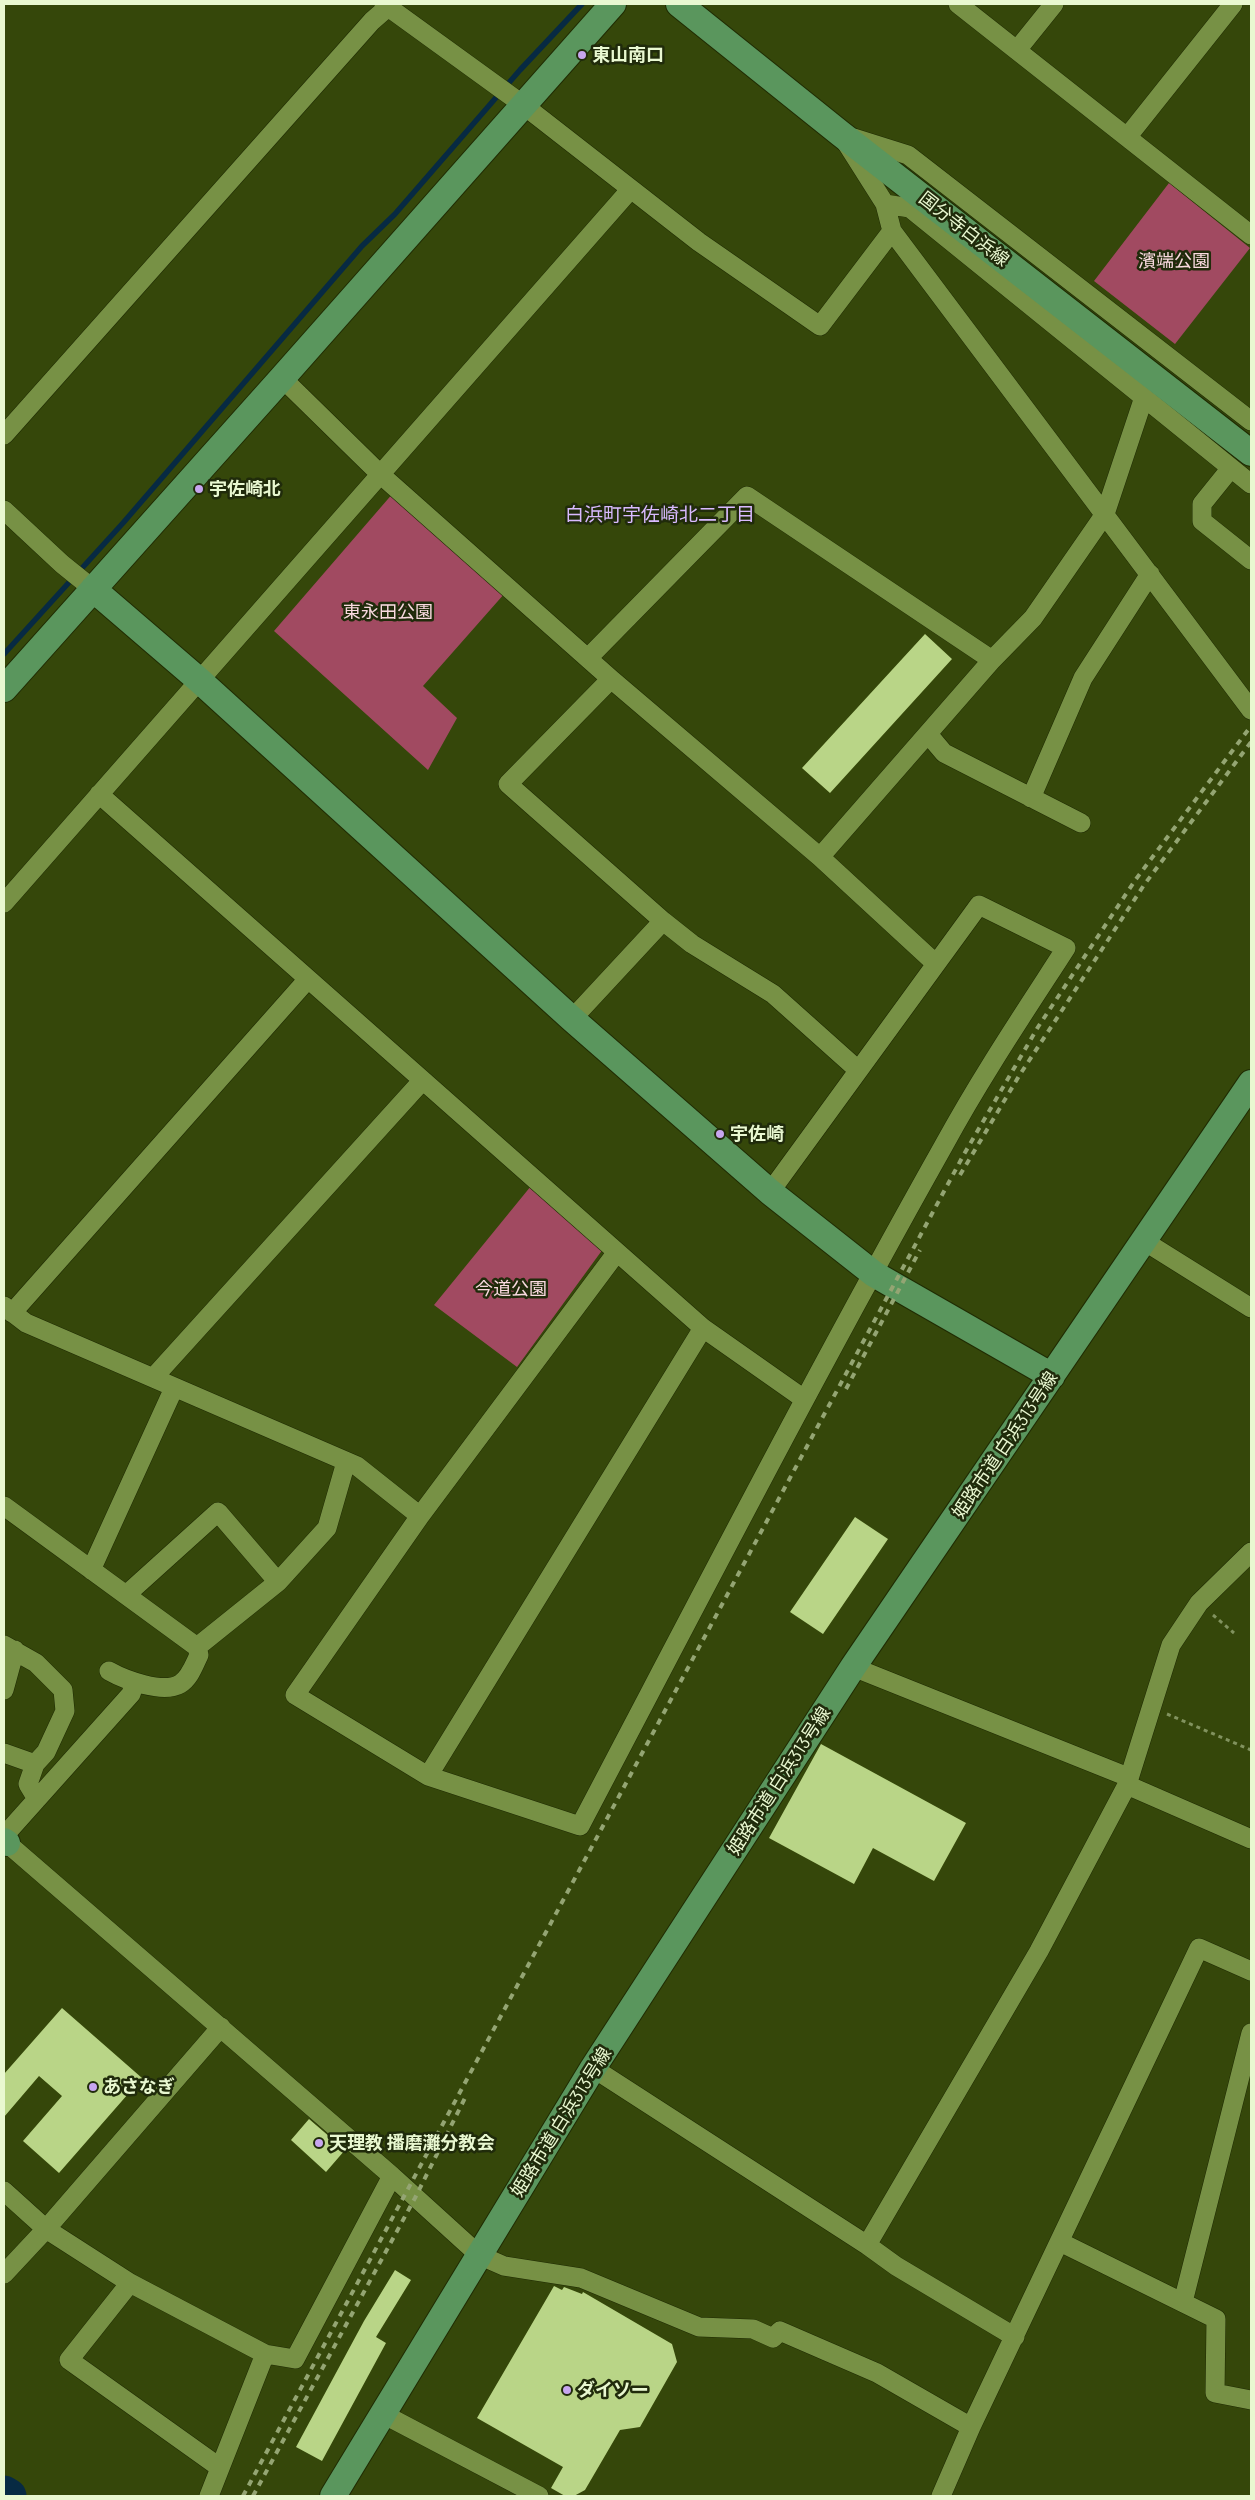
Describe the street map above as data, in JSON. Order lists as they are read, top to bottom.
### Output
{
  "streets": {
    "street": ["国分寺白浜線", "姫路市道 白浜313号線"]
  },
  "districts": ["白浜町宇佐崎北二丁目"],
  "parks": ["濱端公園", "東永田公園", "今道公園"],
  "places": [
    "東山南口",
    "宇佐崎北",
    "宇佐崎",
    "あさなぎ",
    "天理教 播磨灘分教会",
    "ダイソー"
  ]
}
